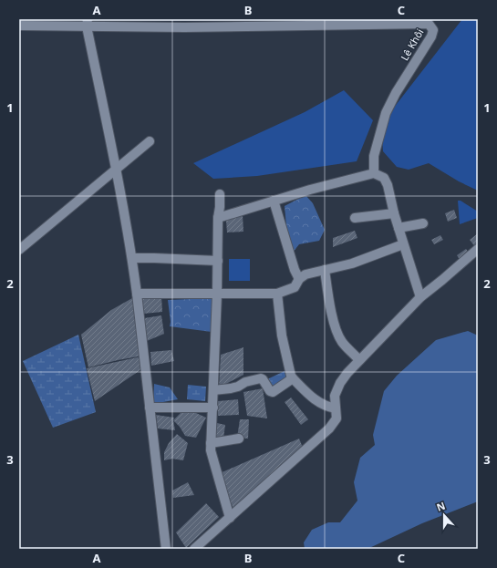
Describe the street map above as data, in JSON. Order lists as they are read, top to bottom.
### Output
{
  "streets": {
    "street": ["Lê Khôi"]
  },
  "north": "top",
  "grid": {
    "columns": ["A", "B", "C"],
    "rows": ["1", "2", "3"]
  }
}
